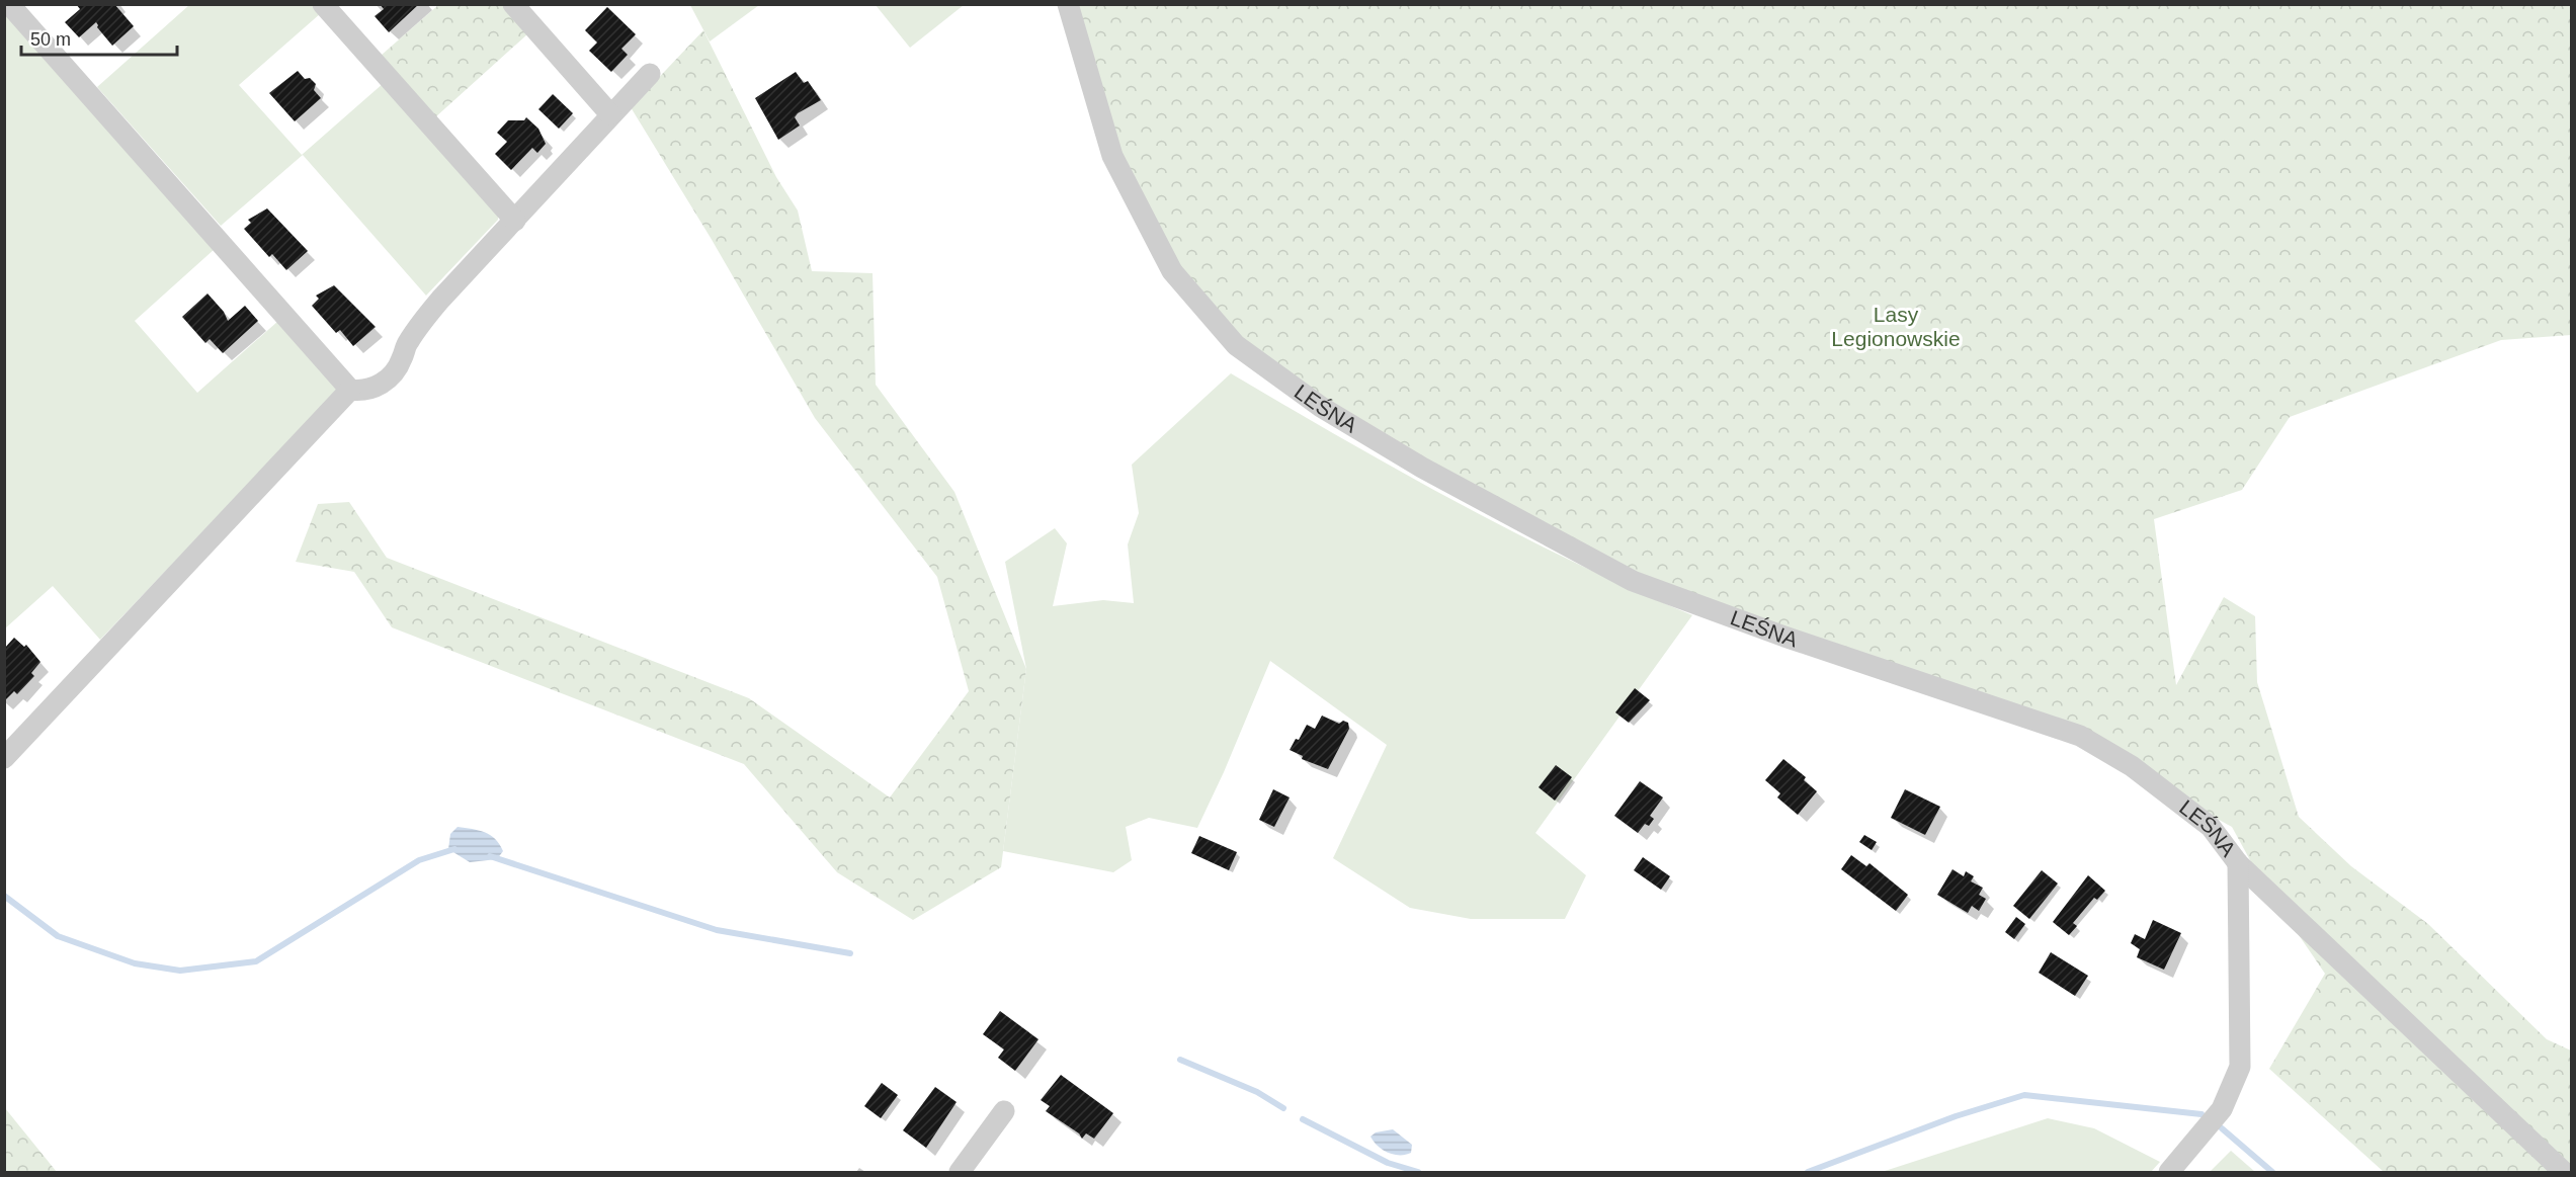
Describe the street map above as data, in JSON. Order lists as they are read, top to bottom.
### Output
{
  "streets": {
    "street": ["LEŚNA"]
  },
  "parks": ["Lasy Legionowskie"],
  "scale_bar": "50 m"
}
